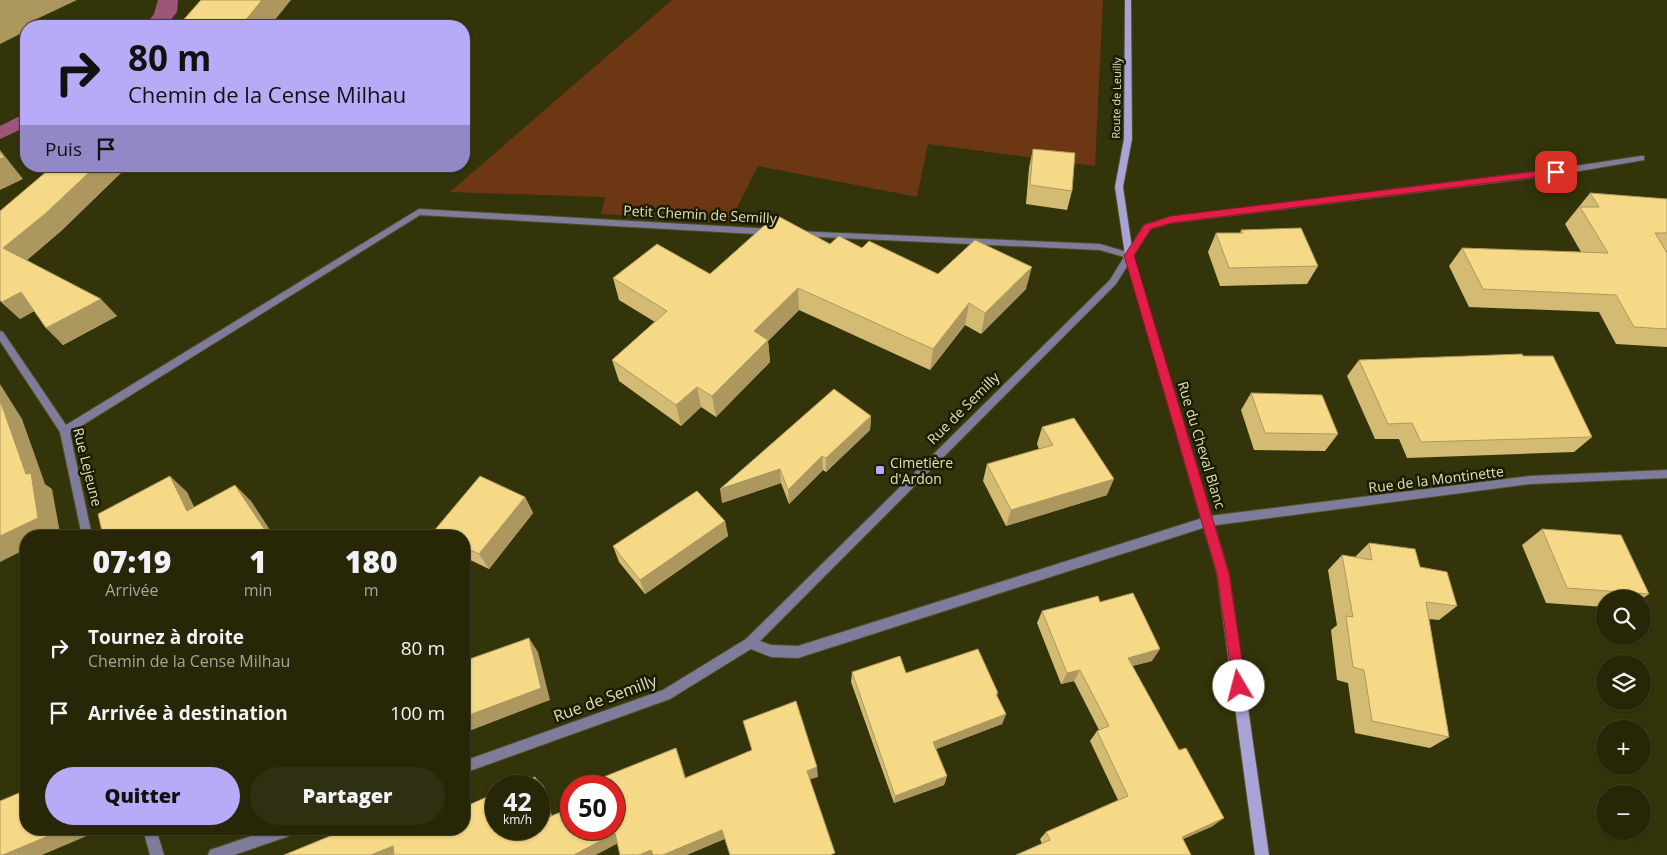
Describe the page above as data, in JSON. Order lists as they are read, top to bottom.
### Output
{
  "streets": {
    "main road": ["Route de Leuilly", "Rue du Cheval Blanc"],
    "street": [
      "Petit Chemin de Semilly",
      "Rue de Semilly",
      "Rue Lejeune",
      "Rue de la Montinette"
    ]
  },
  "crossings": [
    ["Route de Leuilly", "Petit Chemin de Semilly"],
    ["Route de Leuilly", "Rue de Semilly"],
    ["Route de Leuilly", "Rue du Cheval Blanc"],
    ["Petit Chemin de Semilly", "Rue de Semilly"],
    ["Petit Chemin de Semilly", "Rue du Cheval Blanc"],
    ["Petit Chemin de Semilly", "Rue Lejeune"],
    ["Rue de Semilly", "Rue du Cheval Blanc"],
    ["Rue du Cheval Blanc", "Rue de la Montinette"]
  ],
  "places": {
    "transit": ["Cimetière d'Ardon"]
  },
  "page": {
    "turn": ["80 m", "Chemin de la Cense Milhau"],
    "then": "Puis",
    "eta": [
      "07:19",
      "Arrivée",
      "1",
      "min",
      "180",
      "m"
    ],
    "map_buttons": ["+", "−"],
    "list": [
      {
        "name": "Tournez à droite",
        "note": "Chemin de la Cense Milhau",
        "value": "80 m"
      },
      {
        "name": "Arrivée à destination",
        "value": "100 m"
      }
    ],
    "buttons": ["Quitter", "Partager"],
    "speed": "42 km/h",
    "limit": "50"
  }
}
